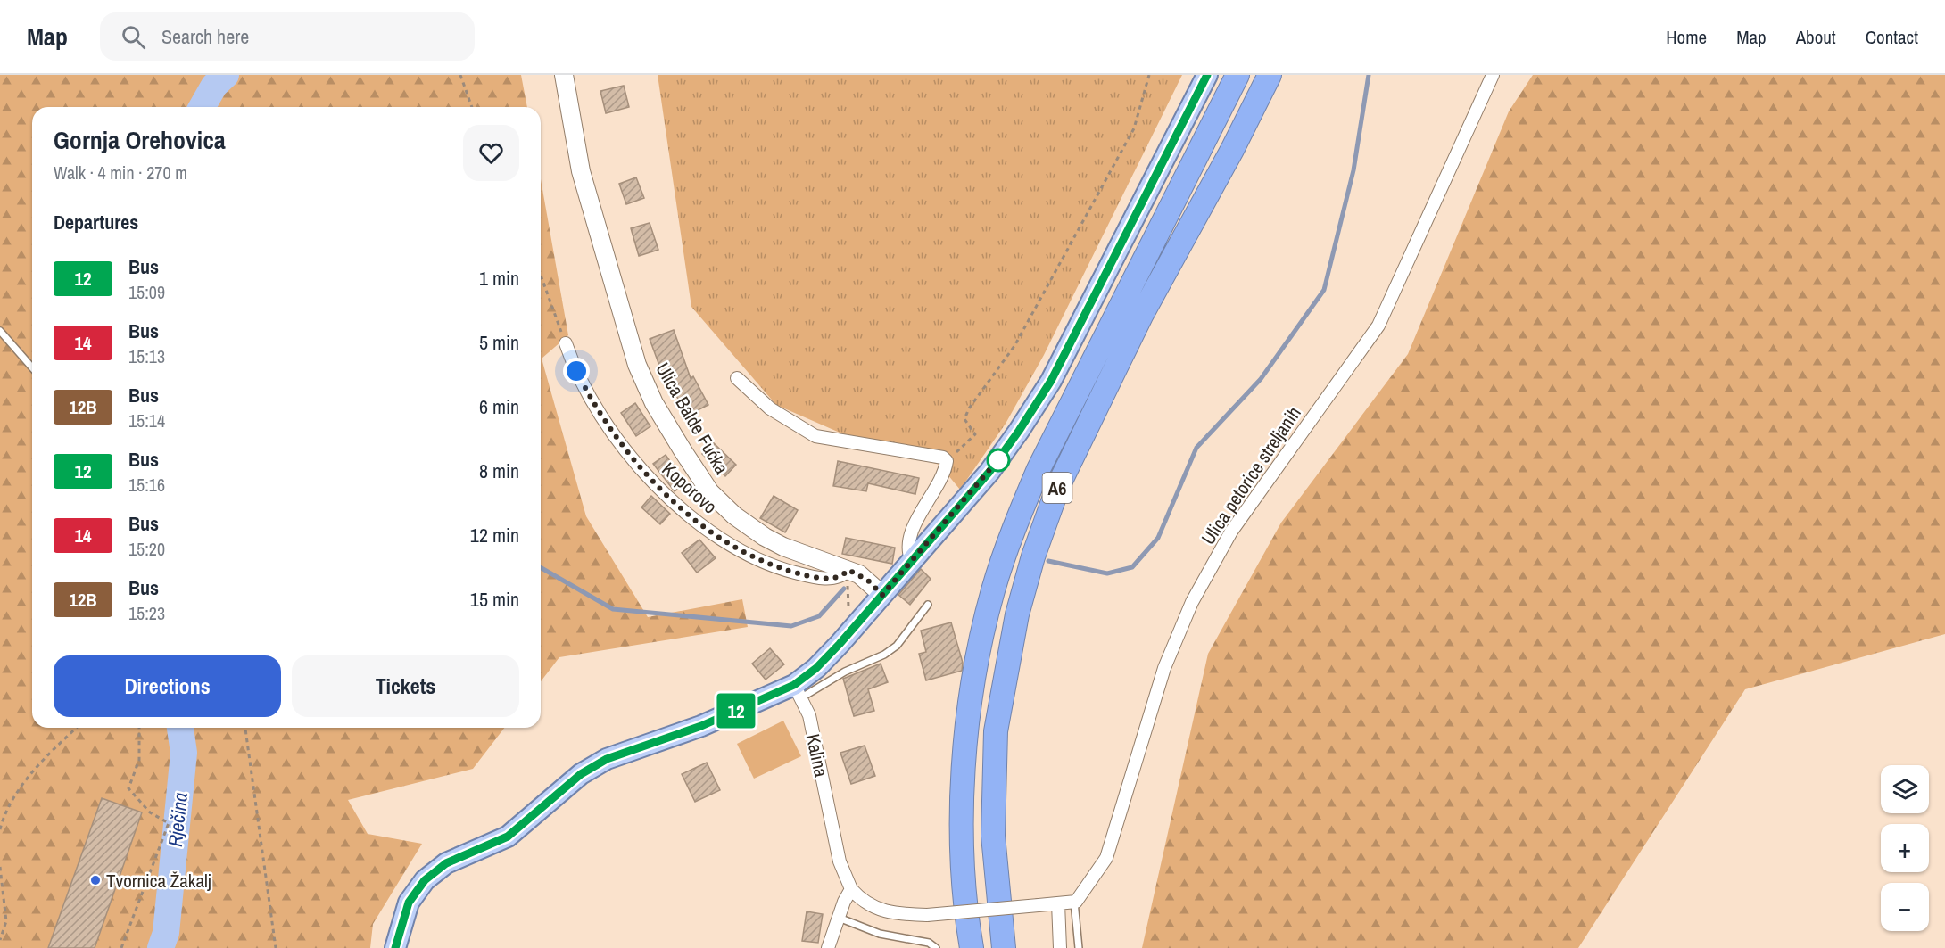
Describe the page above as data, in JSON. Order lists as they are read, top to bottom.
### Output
{
  "streets": {
    "highway": ["A6"],
    "main road": ["Ulica Balde Fućka"],
    "street": ["Ulica petorice streljanih", "Koporovo", "Kalina"]
  },
  "crossings": [
    ["Ulica Balde Fućka", "Koporovo"]
  ],
  "water": ["Rječina"],
  "places": ["Tvornica Žakalj"],
  "lines": ["bus line 12"],
  "page": {
    "header": "Map",
    "search": "Search here",
    "nav": [
      "Home",
      "Map",
      "About",
      "Contact"
    ],
    "on_map": "12",
    "heading": [
      ["Gornja Orehovica", "Walk · 4 min · 270 m"],
      "Departures"
    ],
    "list": [
      {
        "mark": "12",
        "name": "Bus",
        "note": "15:09",
        "value": "1 min"
      },
      {
        "mark": "14",
        "name": "Bus",
        "note": "15:13",
        "value": "5 min"
      },
      {
        "mark": "12B",
        "name": "Bus",
        "note": "15:14",
        "value": "6 min"
      },
      {
        "mark": "12",
        "name": "Bus",
        "note": "15:16",
        "value": "8 min"
      },
      {
        "mark": "14",
        "name": "Bus",
        "note": "15:20",
        "value": "12 min"
      },
      {
        "mark": "12B",
        "name": "Bus",
        "note": "15:23",
        "value": "15 min"
      }
    ],
    "buttons": ["Directions", "Tickets"],
    "map_buttons": ["+", "−"]
  }
}
